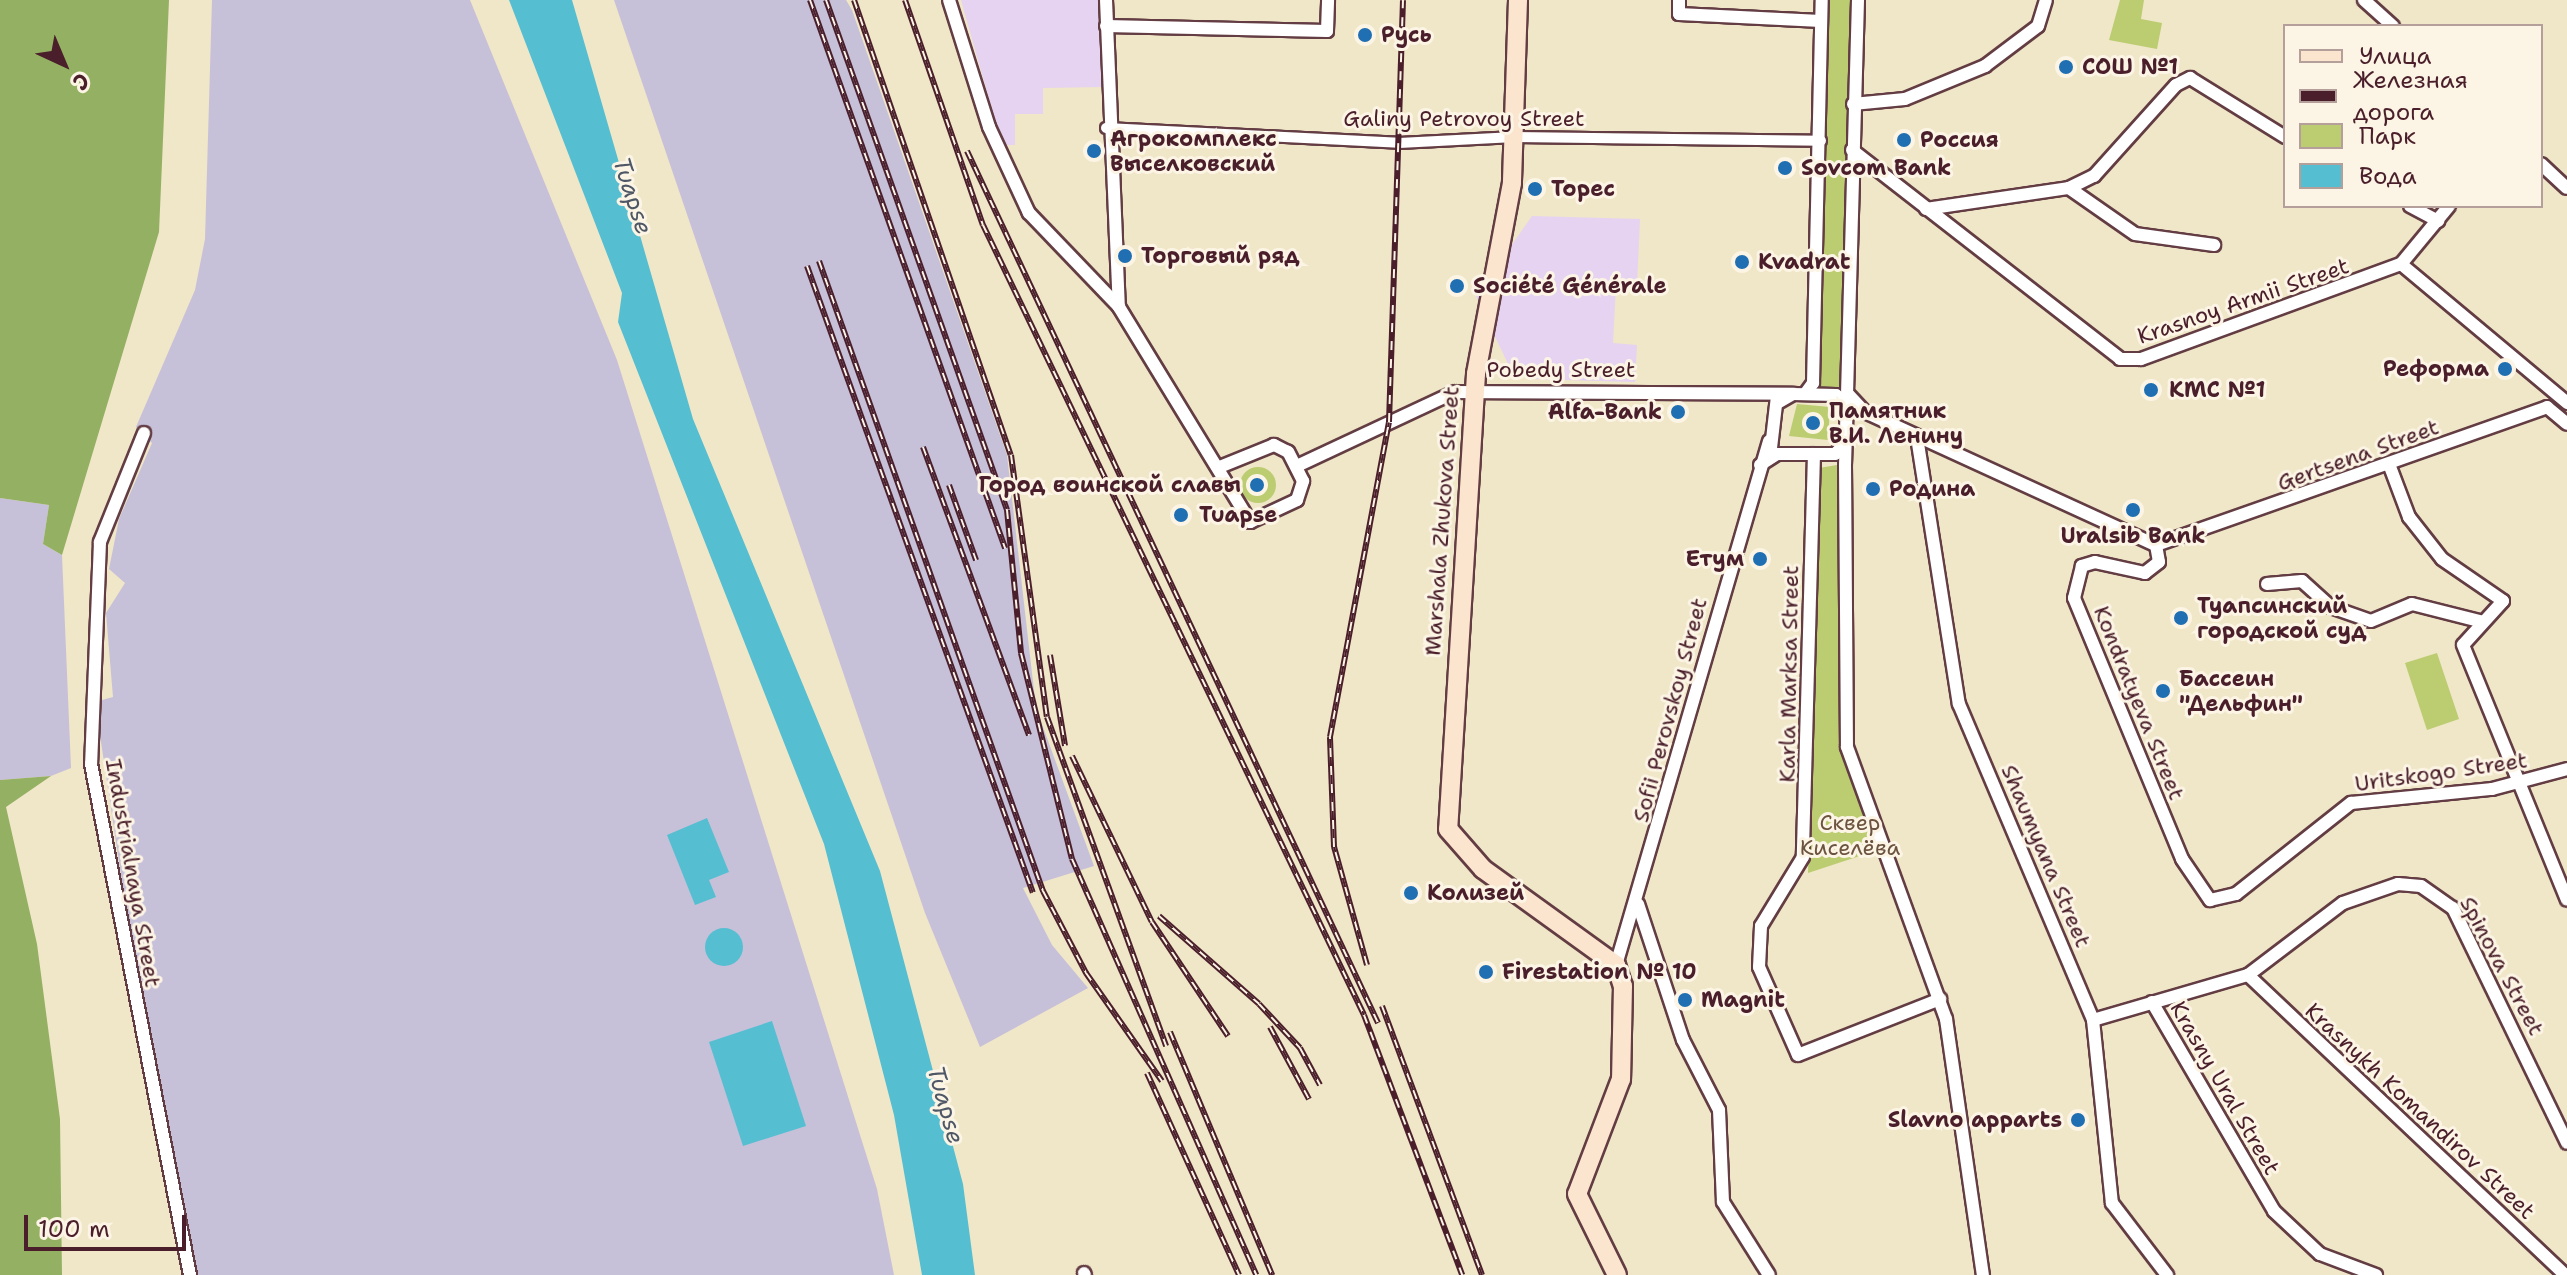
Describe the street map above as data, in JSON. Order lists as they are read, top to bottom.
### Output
{
  "streets": {
    "main road": ["Marshala Zhukova Street"],
    "street": [
      "Galiny Petrovoy Street",
      "Krasnoy Armii Street",
      "Pobedy Street",
      "Gertsena Street",
      "Karla Marksa Street",
      "Kondratyeva Street",
      "Sofii Perovskoy Street",
      "Uritskogo Street",
      "Shaumyana Street",
      "Industrialnaya Street",
      "Spinova Street",
      "Krasny Ural Street",
      "Krasnykh Komandirov Street"
    ]
  },
  "crossings": [
    ["Galiny Petrovoy Street", "Marshala Zhukova Street"],
    ["Pobedy Street", "Marshala Zhukova Street"],
    ["Pobedy Street", "Sofii Perovskoy Street"],
    ["Gertsena Street", "Kondratyeva Street"],
    ["Marshala Zhukova Street", "Sofii Perovskoy Street"],
    ["Kondratyeva Street", "Uritskogo Street"],
    ["Shaumyana Street", "Spinova Street"],
    ["Spinova Street", "Krasny Ural Street"],
    ["Spinova Street", "Krasnykh Komandirov Street"]
  ],
  "water": ["Tuapse"],
  "parks": ["Сквер Киселёва"],
  "places": [
    "Русь",
    "СОШ №1",
    "Россия",
    "Агрокомплекс Выселковский",
    "Sovcom Bank",
    "Торес",
    "Торговый ряд",
    "Kvadrat",
    "Société Générale",
    "Реформа",
    "KMC №1",
    "Alfa-Bank",
    "Памятник В.И. Ленину",
    "Город воинской славы",
    "Родина",
    "Uralsib Bank",
    "Tuapse",
    "Етум",
    "Туапсинский городской суд",
    "Бассеин \"Дельфин\"",
    "Колизей",
    "Firestation № 10",
    "Magnit",
    "Slavno apparts"
  ],
  "legend": [
    "Улица",
    "Железная дорога",
    "Парк",
    "Вода"
  ],
  "scale_bar": "100 m",
  "north": "bottom right"
}
